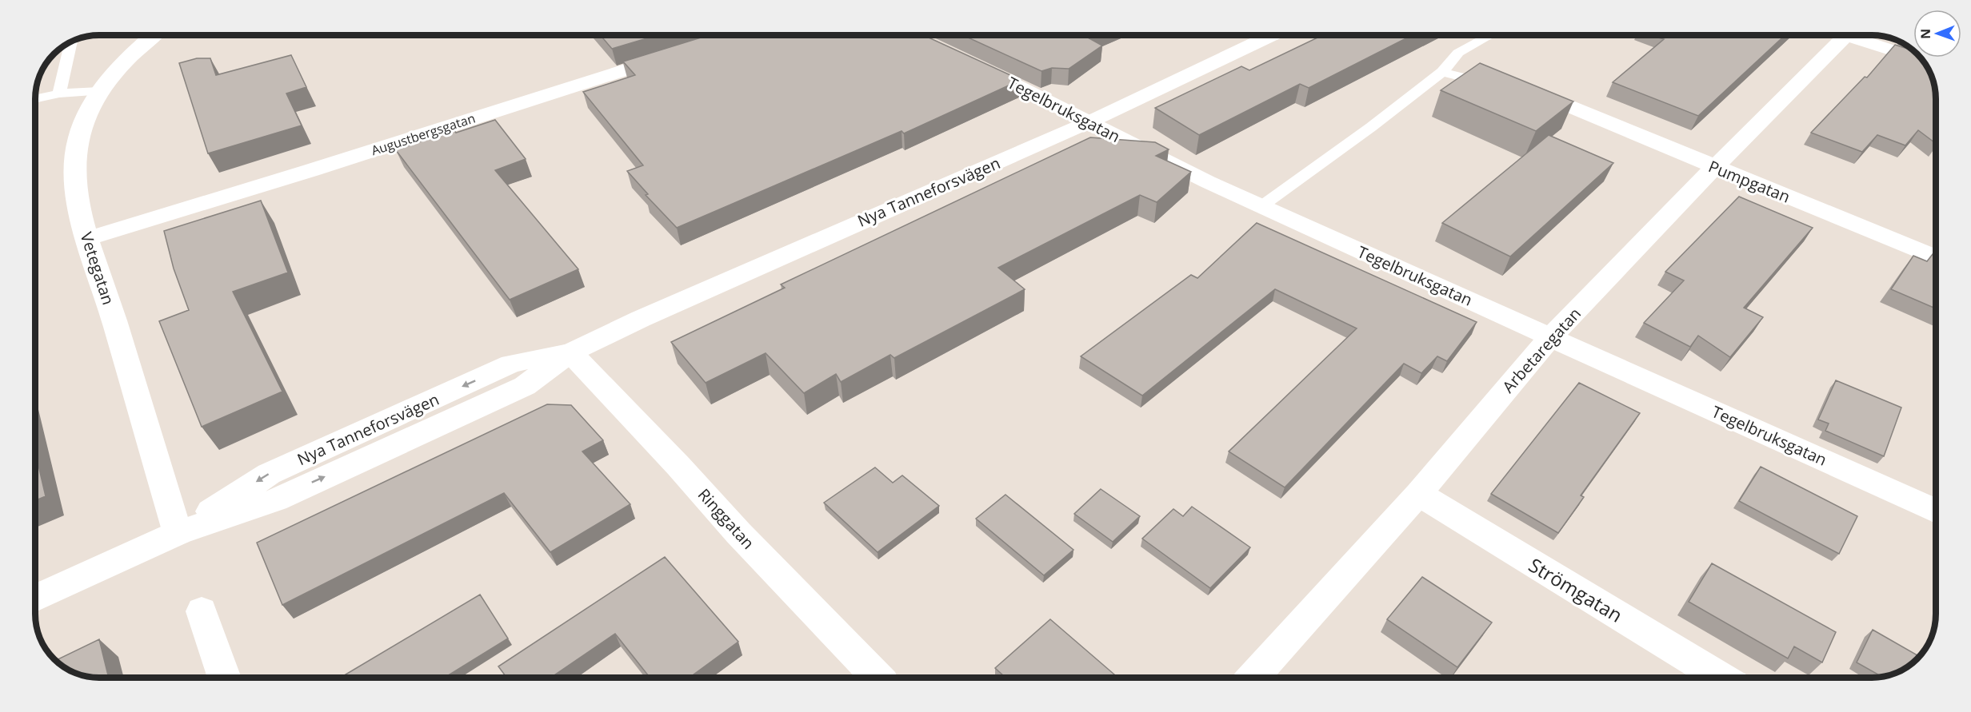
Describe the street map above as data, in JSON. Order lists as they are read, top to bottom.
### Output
{
  "streets": {
    "street": [
      "Tegelbruksgatan",
      "Augustbergsgatan",
      "Pumpgatan",
      "Nya Tanneforsvägen",
      "Vetegatan",
      "Arbetaregatan",
      "Ringgatan",
      "Strömgatan"
    ]
  },
  "crossings": [
    ["Tegelbruksgatan", "Nya Tanneforsvägen"],
    ["Tegelbruksgatan", "Arbetaregatan"],
    ["Augustbergsgatan", "Vetegatan"],
    ["Pumpgatan", "Arbetaregatan"],
    ["Nya Tanneforsvägen", "Vetegatan"],
    ["Nya Tanneforsvägen", "Ringgatan"],
    ["Arbetaregatan", "Strömgatan"]
  ],
  "north": "left"
}
